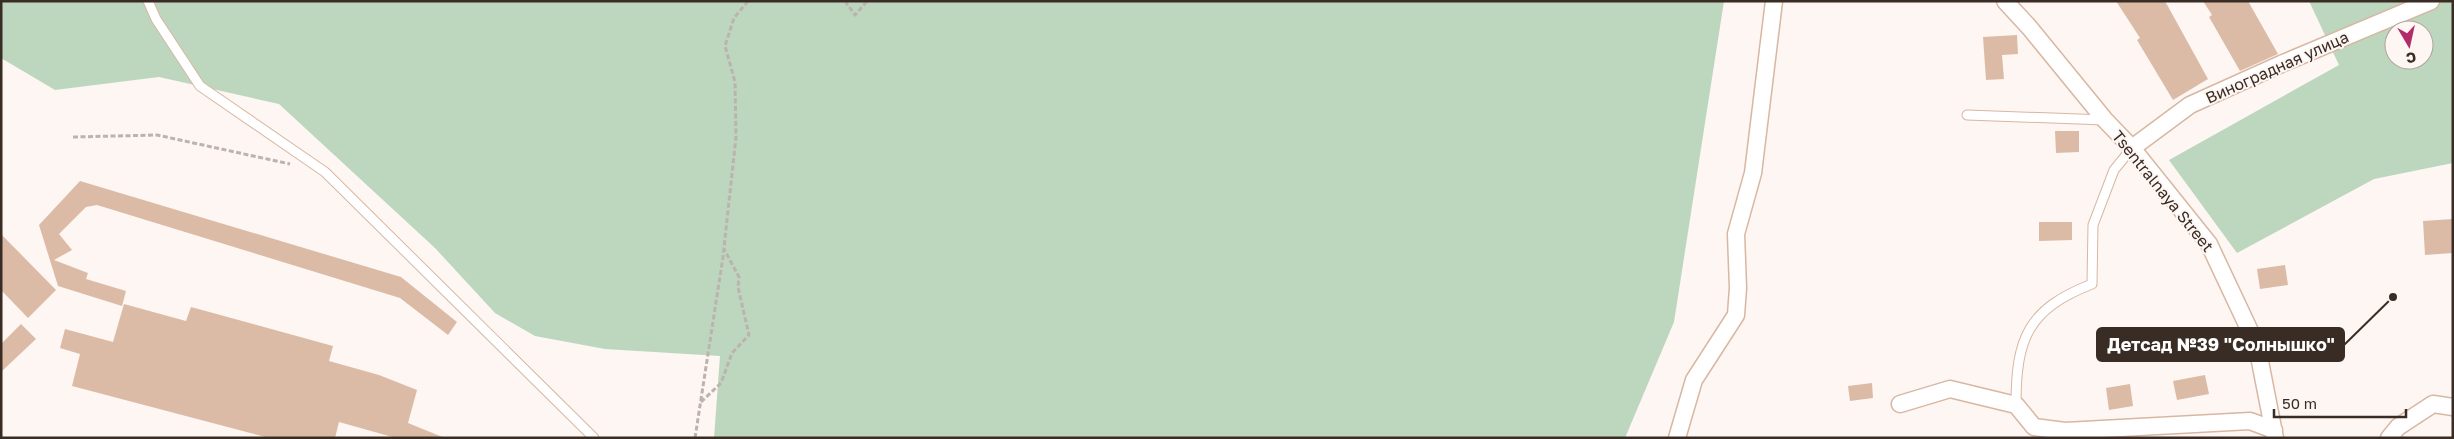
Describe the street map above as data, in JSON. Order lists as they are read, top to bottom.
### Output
{
  "streets": {
    "street": ["Виноградная улица", "Tsentralnaya Street"]
  },
  "crossings": [
    ["Виноградная улица", "Tsentralnaya Street"]
  ],
  "places": ["Детсад №39 \"Солнышко\""],
  "scale_bar": "50 m",
  "north": "bottom"
}
